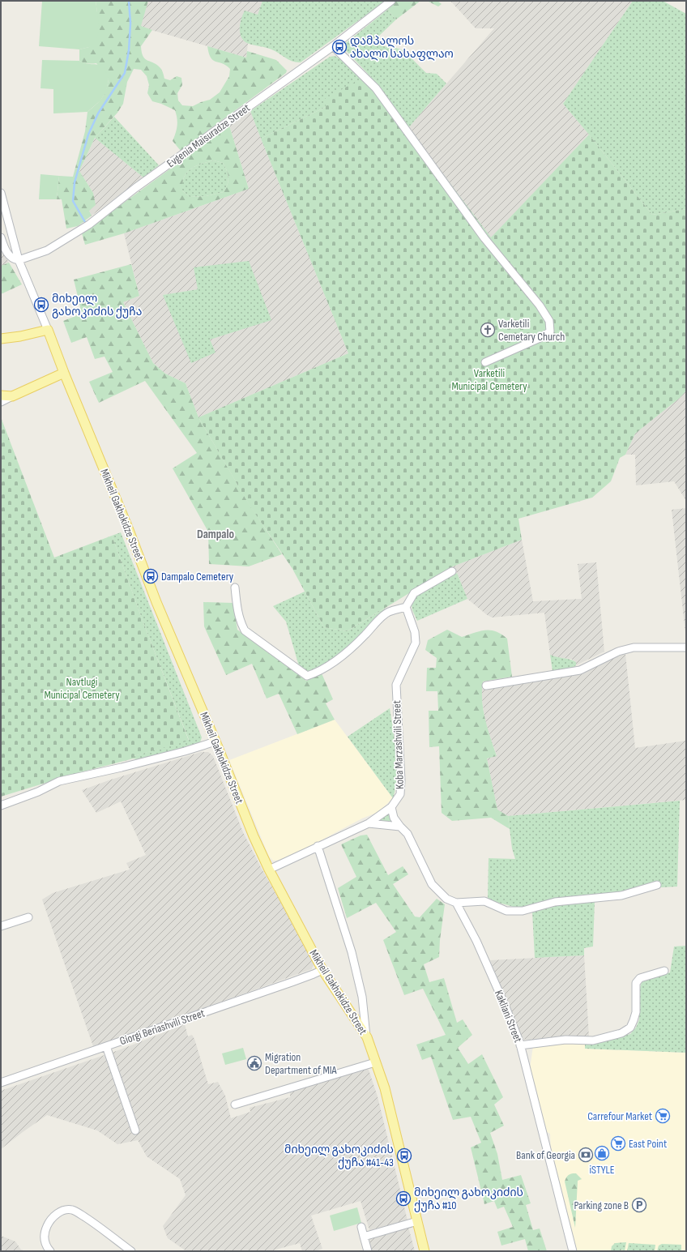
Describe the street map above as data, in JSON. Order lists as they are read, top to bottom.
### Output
{
  "streets": {
    "main road": ["Mikheil Gakhokidze Street"],
    "street": [
      "Evgenia Maisuradze Street",
      "Koba Marzashvili Street",
      "Kakliani Street",
      "Giorgi Beriashvili Street"
    ]
  },
  "crossings": [
    ["Evgenia Maisuradze Street", "Mikheil Gakhokidze Street"],
    ["Mikheil Gakhokidze Street", "Koba Marzashvili Street"],
    ["Mikheil Gakhokidze Street", "Giorgi Beriashvili Street"]
  ],
  "districts": ["Dampalo"],
  "parks": ["Varketili Municipal Cemetery", "Navtlugi Municipal Cemetery"],
  "places": {
    "bus stop": [
      "დამპალოს ახალი სასაფლაო",
      "მიხეილ გახოკიძის ქუჩა",
      "Dampalo Cemetery",
      "მიხეილ გახოკიძის ქუჩა #41-43",
      "მიხეილ გახოკიძის ქუჩა #10"
    ],
    "church": ["Varketili Cemetary Church"],
    "public building": ["Migration Department of MIA"],
    "supermarket": ["Carrefour Market", "East Point"],
    "shop": ["iSTYLE"],
    "bank": ["Bank of Georgia"],
    "parking": ["Parking zone B"]
  }
}
